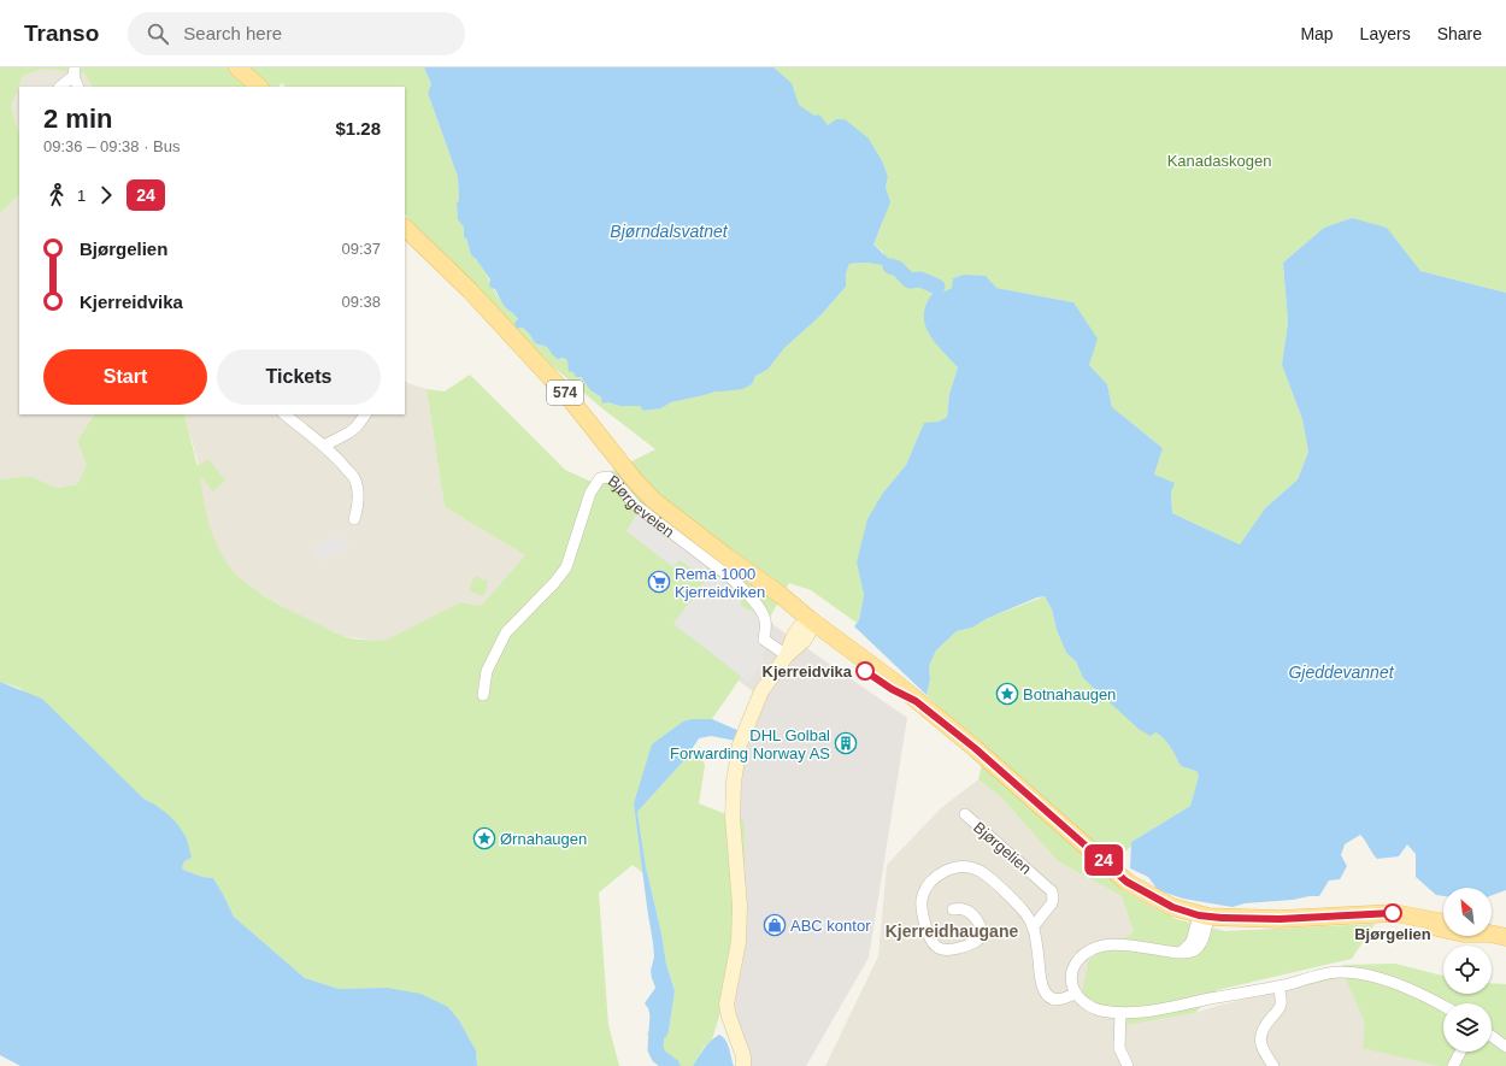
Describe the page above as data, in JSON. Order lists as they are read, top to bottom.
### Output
{
  "streets": {
    "main road": ["574", "Bjørgeveien"],
    "street": ["Bjørgelien"]
  },
  "districts": ["Kjerreidhaugane"],
  "water": ["Bjørndalsvatnet", "Gjeddevannet"],
  "parks": ["Kanadaskogen"],
  "places": {
    "supermarket": ["Rema 1000 Kjerreidviken"],
    "other": ["Kjerreidvika", "Bjørgelien"],
    "place": ["Botnahaugen", "Ørnahaugen"],
    "building": ["DHL Golbal Forwarding Norway AS"],
    "shop": ["ABC kontor"]
  },
  "lines": ["bus line 24"],
  "north": "top left",
  "page": {
    "header": "Transo",
    "search": "Search here",
    "nav": ["Map", "Layers", "Share"],
    "on_map": "24",
    "heading": ["2 min", "09:36 – 09:38 · Bus", "$1.28"],
    "legs": ["1", "24"],
    "list": [
      {
        "name": "Bjørgelien",
        "value": "09:37"
      },
      {
        "name": "Kjerreidvika",
        "value": "09:38"
      }
    ],
    "buttons": ["Start", "Tickets"]
  }
}
